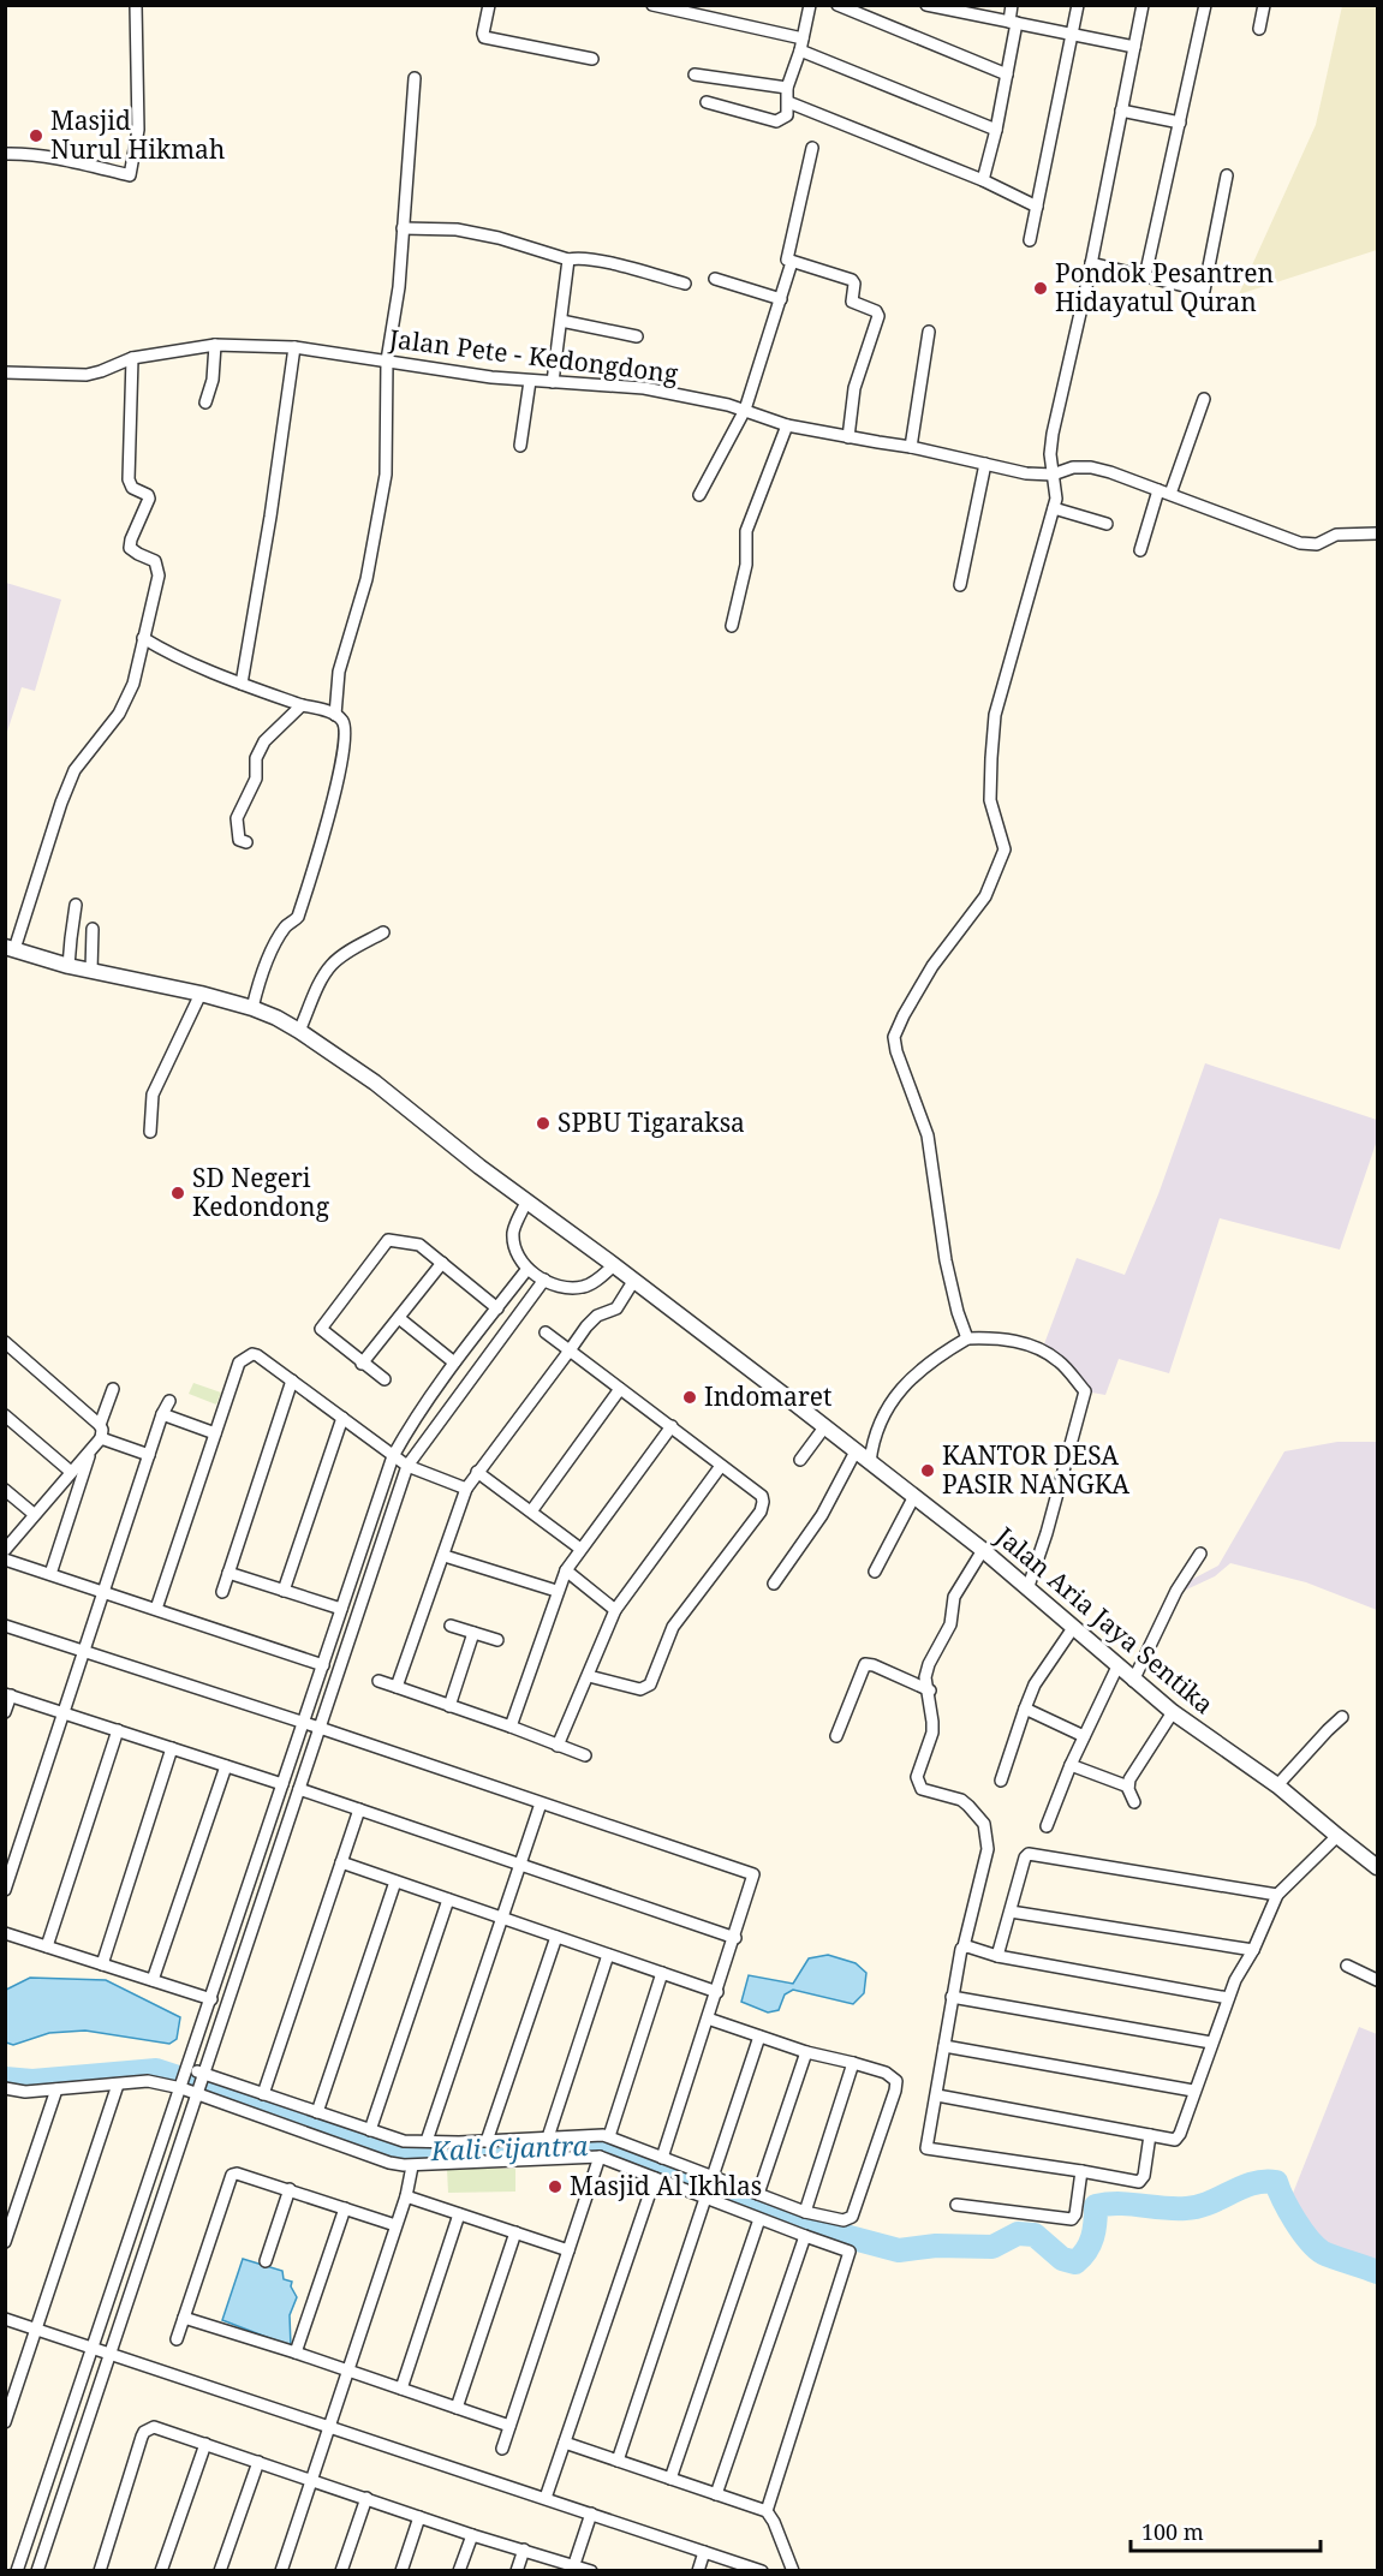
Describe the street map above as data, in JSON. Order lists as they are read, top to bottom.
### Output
{
  "streets": {
    "street": ["Jalan Pete - Kedongdong", "Jalan Aria Jaya Sentika"]
  },
  "water": ["Kali Cijantra"],
  "places": [
    "Masjid Nurul Hikmah",
    "Pondok Pesantren Hidayatul Quran",
    "SPBU Tigaraksa",
    "SD Negeri Kedondong",
    "Indomaret",
    "KANTOR DESA PASIR NANGKA",
    "Masjid Al Ikhlas"
  ],
  "scale_bar": "100 m"
}
